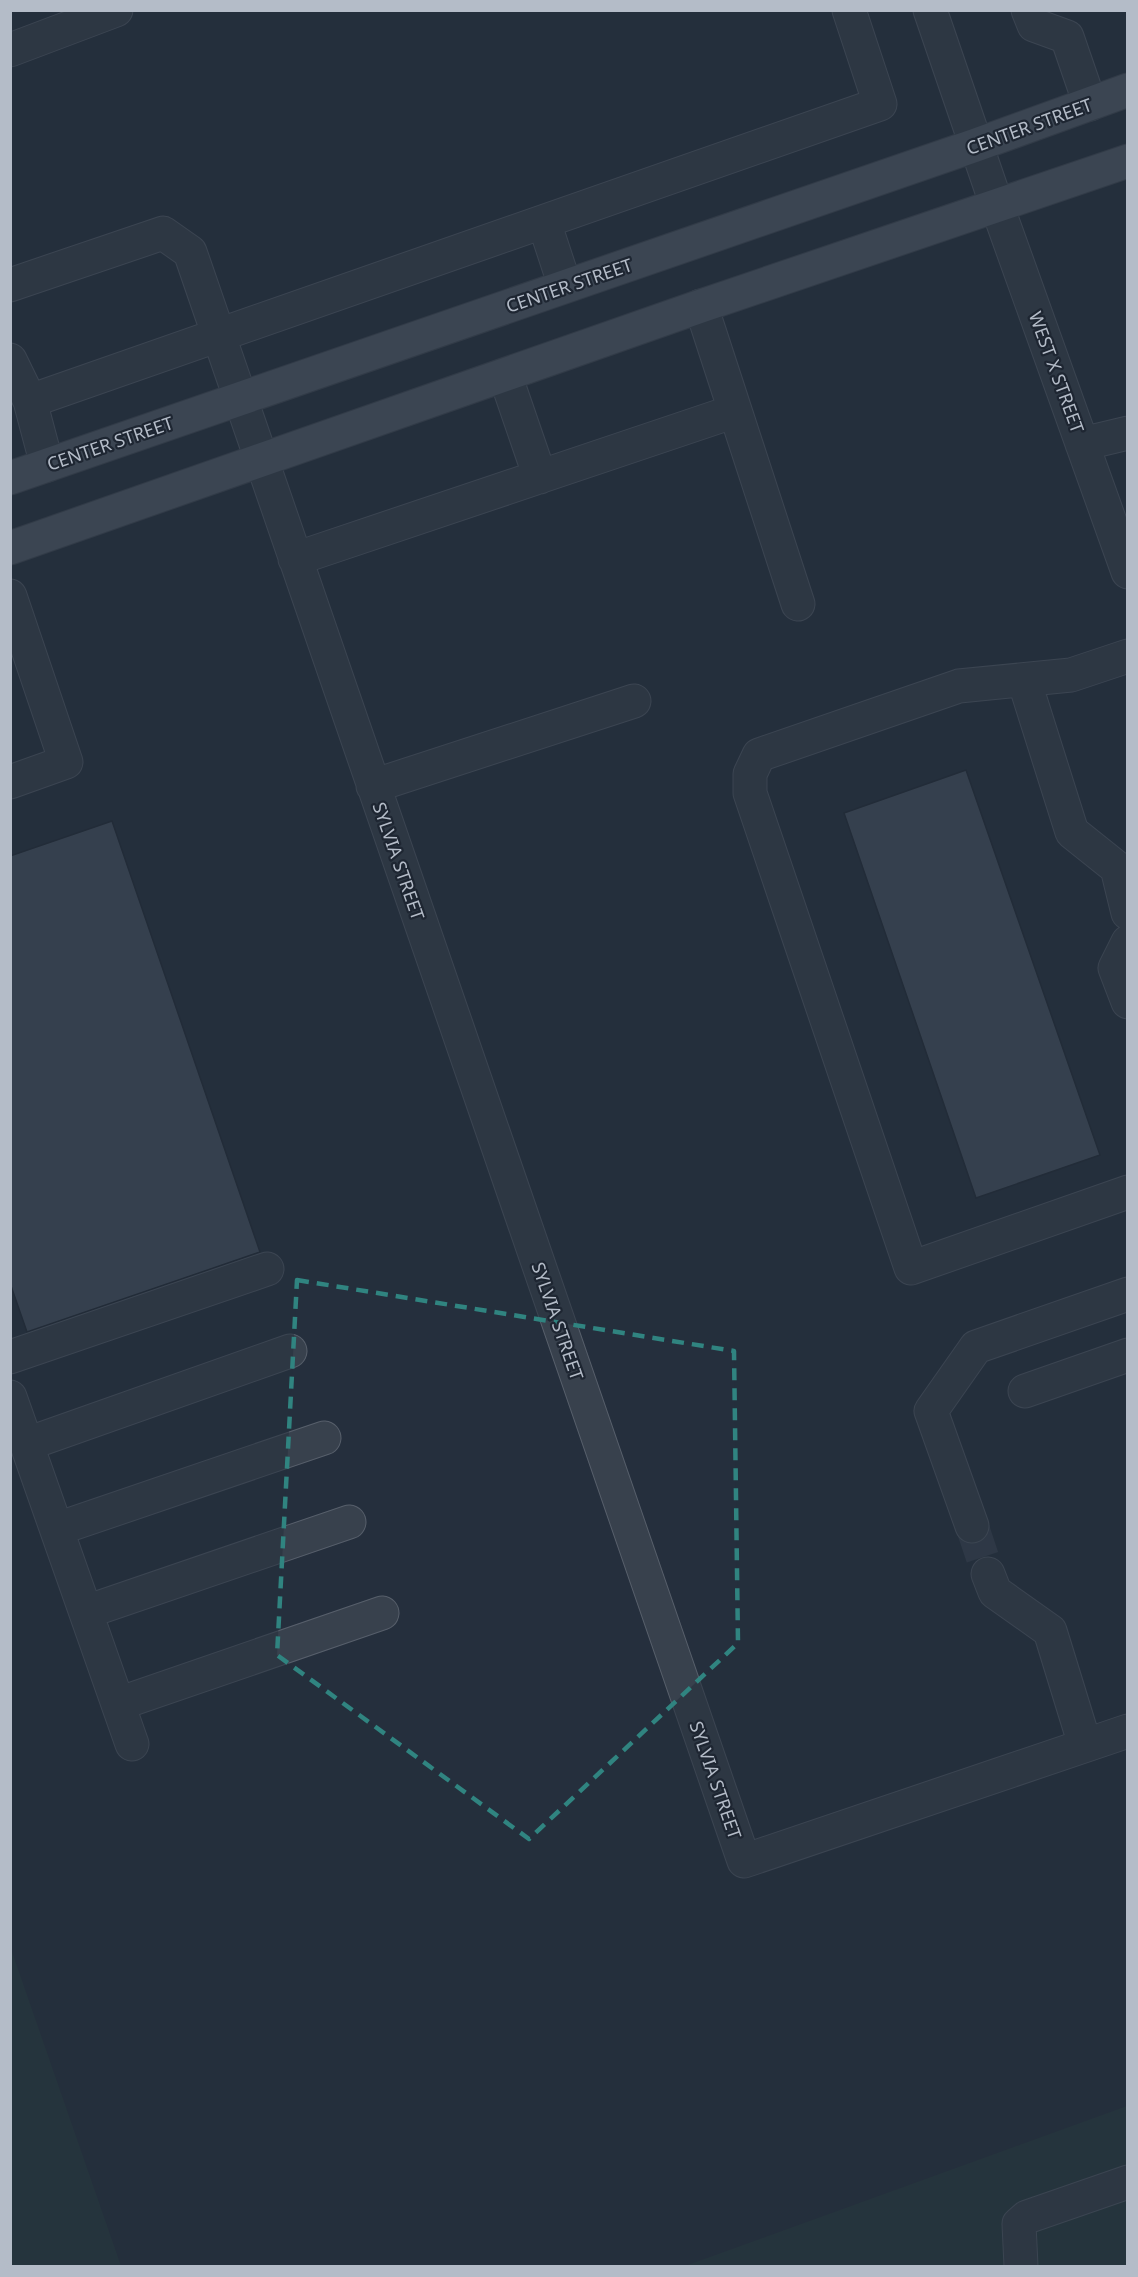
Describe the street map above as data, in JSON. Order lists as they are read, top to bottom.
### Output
{
  "streets": {
    "main road": ["CENTER STREET"],
    "street": ["WEST X STREET", "SYLVIA STREET"]
  },
  "crossings": [
    ["CENTER STREET", "WEST X STREET"],
    ["CENTER STREET", "SYLVIA STREET"]
  ]
}
